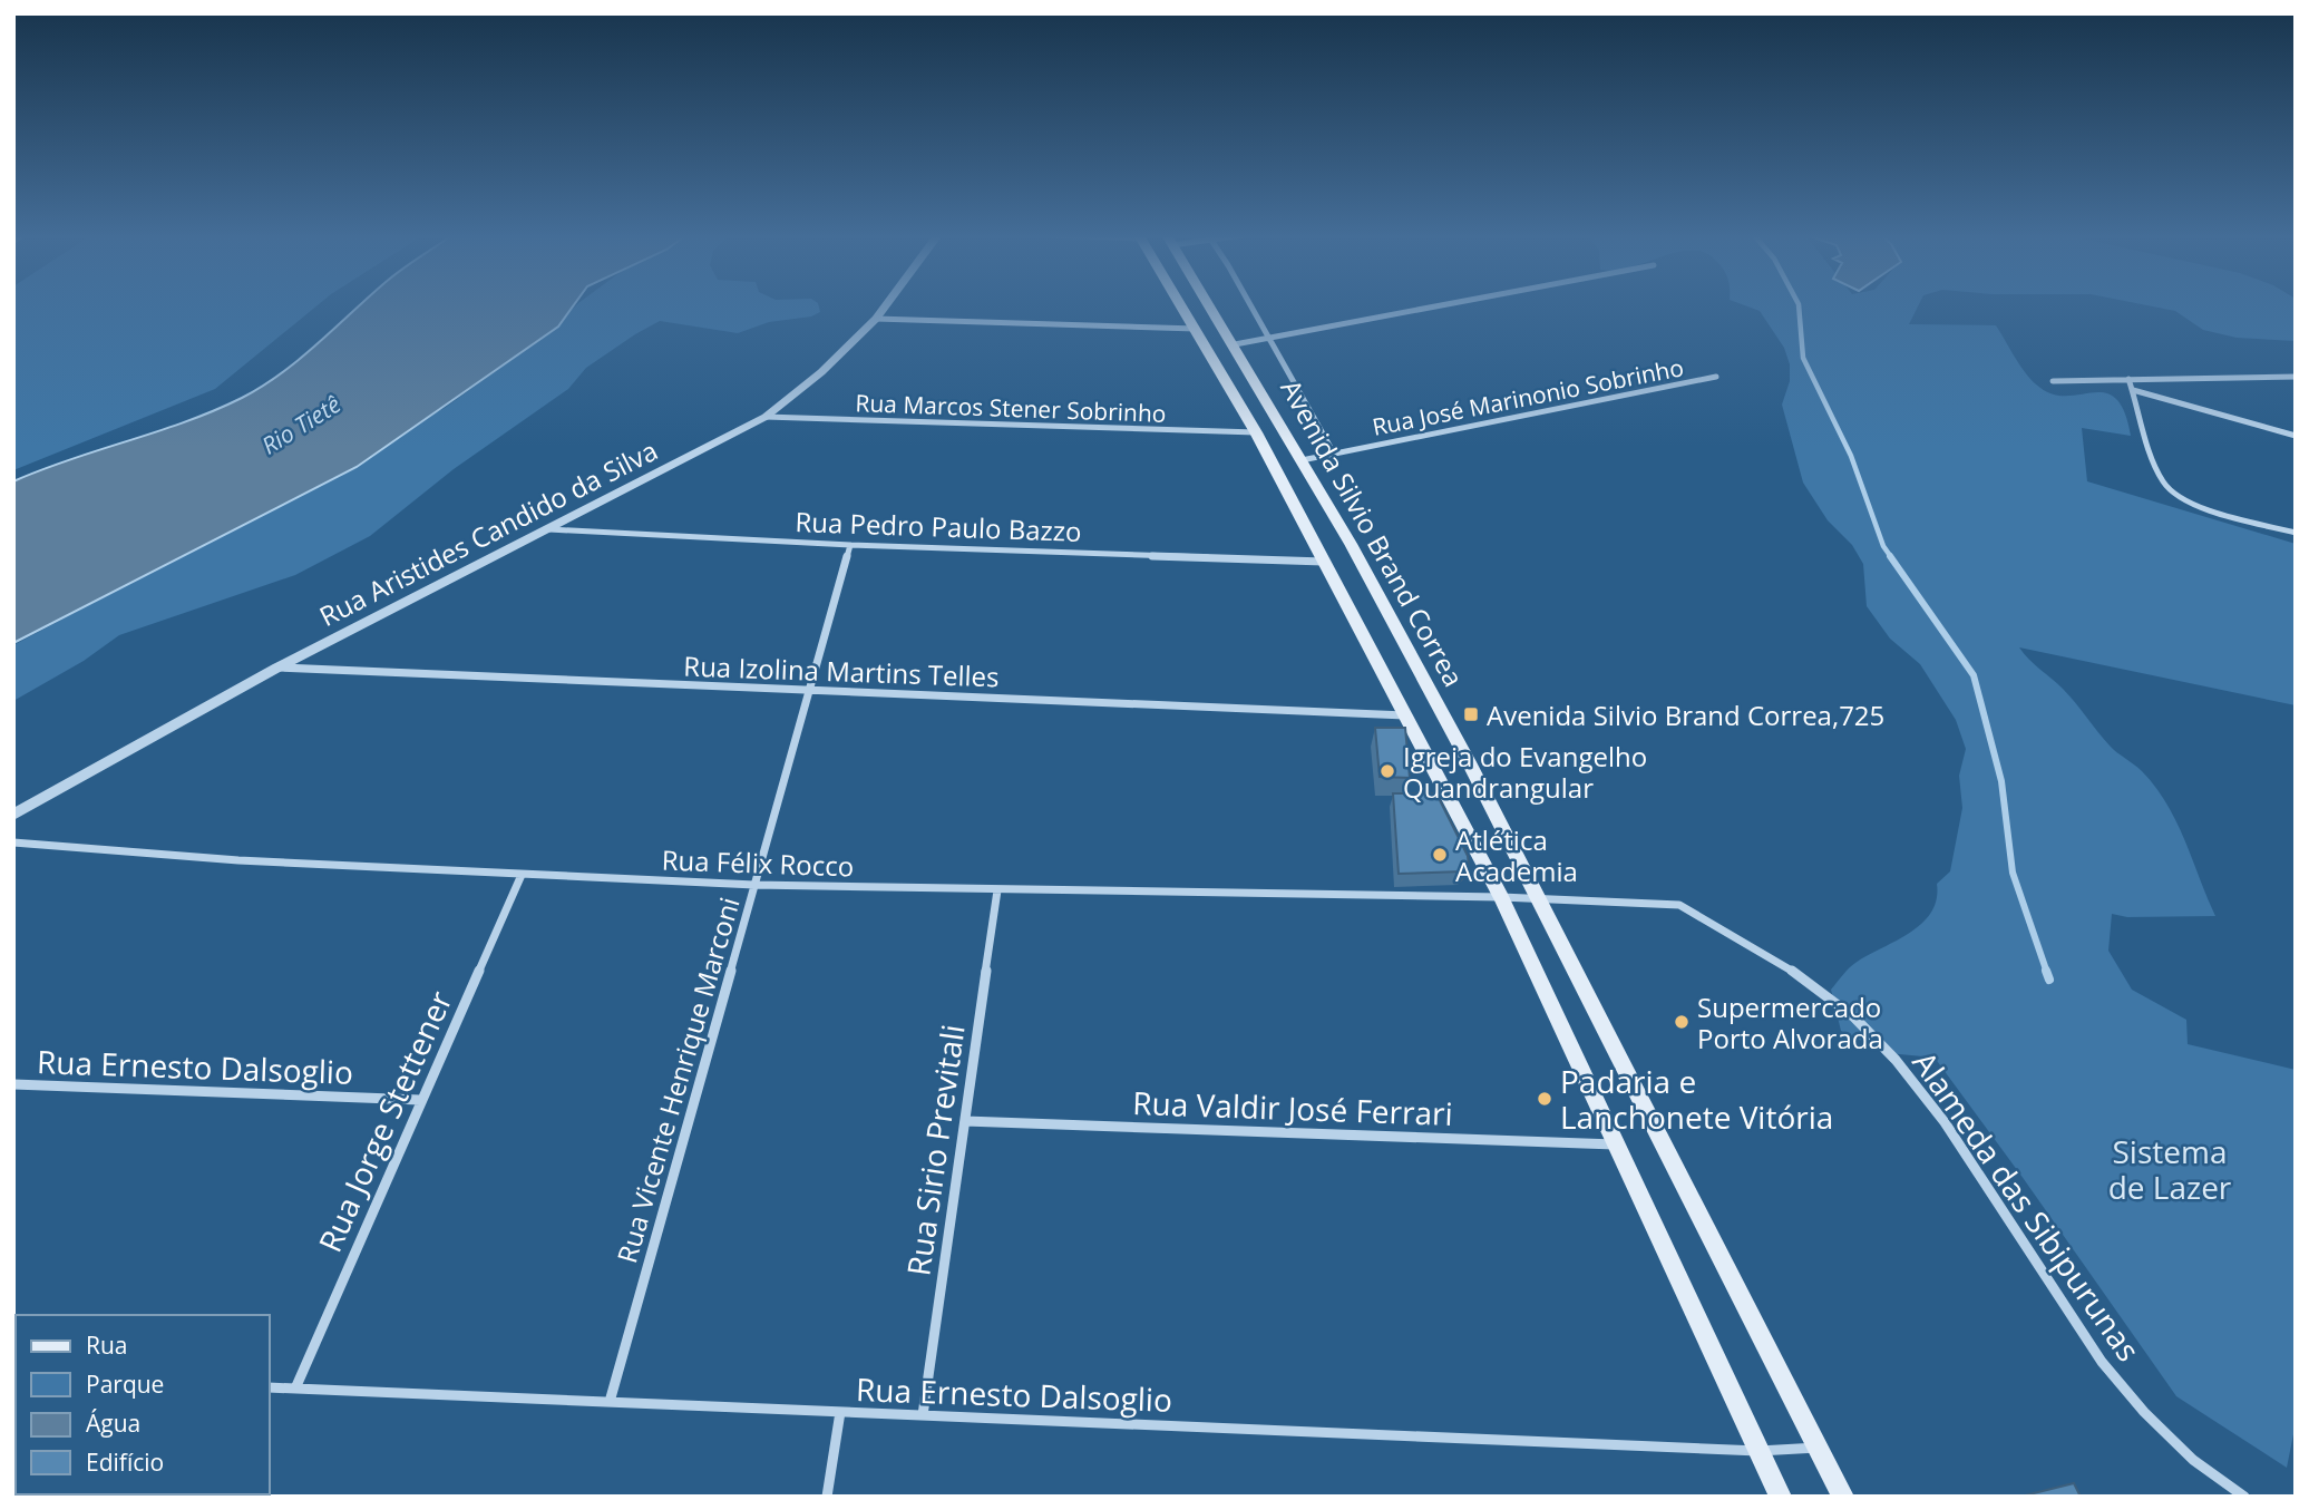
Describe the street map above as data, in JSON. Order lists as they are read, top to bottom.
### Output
{
  "streets": {
    "main road": ["Avenida Silvio Brand Correa"],
    "street": [
      "Rua José Marinonio Sobrinho",
      "Rua Marcos Stener Sobrinho",
      "Rua Pedro Paulo Bazzo",
      "Rua Aristides Candido da Silva",
      "Rua Izolina Martins Telles",
      "Rua Félix Rocco",
      "Rua Ernesto Dalsoglio",
      "Rua Vicente Henrique Marconi",
      "Rua Valdir José Ferrari",
      "Rua Jorge Stettener",
      "Rua Sirio Previtali",
      "Alameda das Sibipurunas"
    ]
  },
  "crossings": [
    ["Rua José Marinonio Sobrinho", "Avenida Silvio Brand Correa"],
    ["Rua Marcos Stener Sobrinho", "Rua Aristides Candido da Silva"],
    ["Rua Marcos Stener Sobrinho", "Avenida Silvio Brand Correa"],
    ["Rua Pedro Paulo Bazzo", "Rua Aristides Candido da Silva"],
    ["Rua Pedro Paulo Bazzo", "Avenida Silvio Brand Correa"],
    ["Rua Pedro Paulo Bazzo", "Rua Vicente Henrique Marconi"],
    ["Rua Aristides Candido da Silva", "Rua Izolina Martins Telles"],
    ["Avenida Silvio Brand Correa", "Rua Izolina Martins Telles"],
    ["Avenida Silvio Brand Correa", "Rua Félix Rocco"],
    ["Avenida Silvio Brand Correa", "Rua Ernesto Dalsoglio"],
    ["Avenida Silvio Brand Correa", "Rua Valdir José Ferrari"],
    ["Avenida Silvio Brand Correa", "Alameda das Sibipurunas"],
    ["Rua Izolina Martins Telles", "Rua Vicente Henrique Marconi"],
    ["Rua Félix Rocco", "Rua Vicente Henrique Marconi"],
    ["Rua Félix Rocco", "Rua Jorge Stettener"],
    ["Rua Félix Rocco", "Rua Sirio Previtali"],
    ["Rua Félix Rocco", "Alameda das Sibipurunas"],
    ["Rua Ernesto Dalsoglio", "Rua Vicente Henrique Marconi"],
    ["Rua Ernesto Dalsoglio", "Rua Jorge Stettener"],
    ["Rua Ernesto Dalsoglio", "Rua Sirio Previtali"],
    ["Rua Valdir José Ferrari", "Rua Sirio Previtali"]
  ],
  "water": ["Rio Tietê"],
  "parks": ["Sistema de Lazer"],
  "places": {
    "transit": ["Avenida Silvio Brand Correa,725"],
    "other": [
      "Igreja do Evangelho Quandrangular",
      "Atlética Academia",
      "Supermercado Porto Alvorada",
      "Padaria e Lanchonete Vitória"
    ]
  },
  "legend": [
    "Rua",
    "Parque",
    "Água",
    "Edifício"
  ]
}
